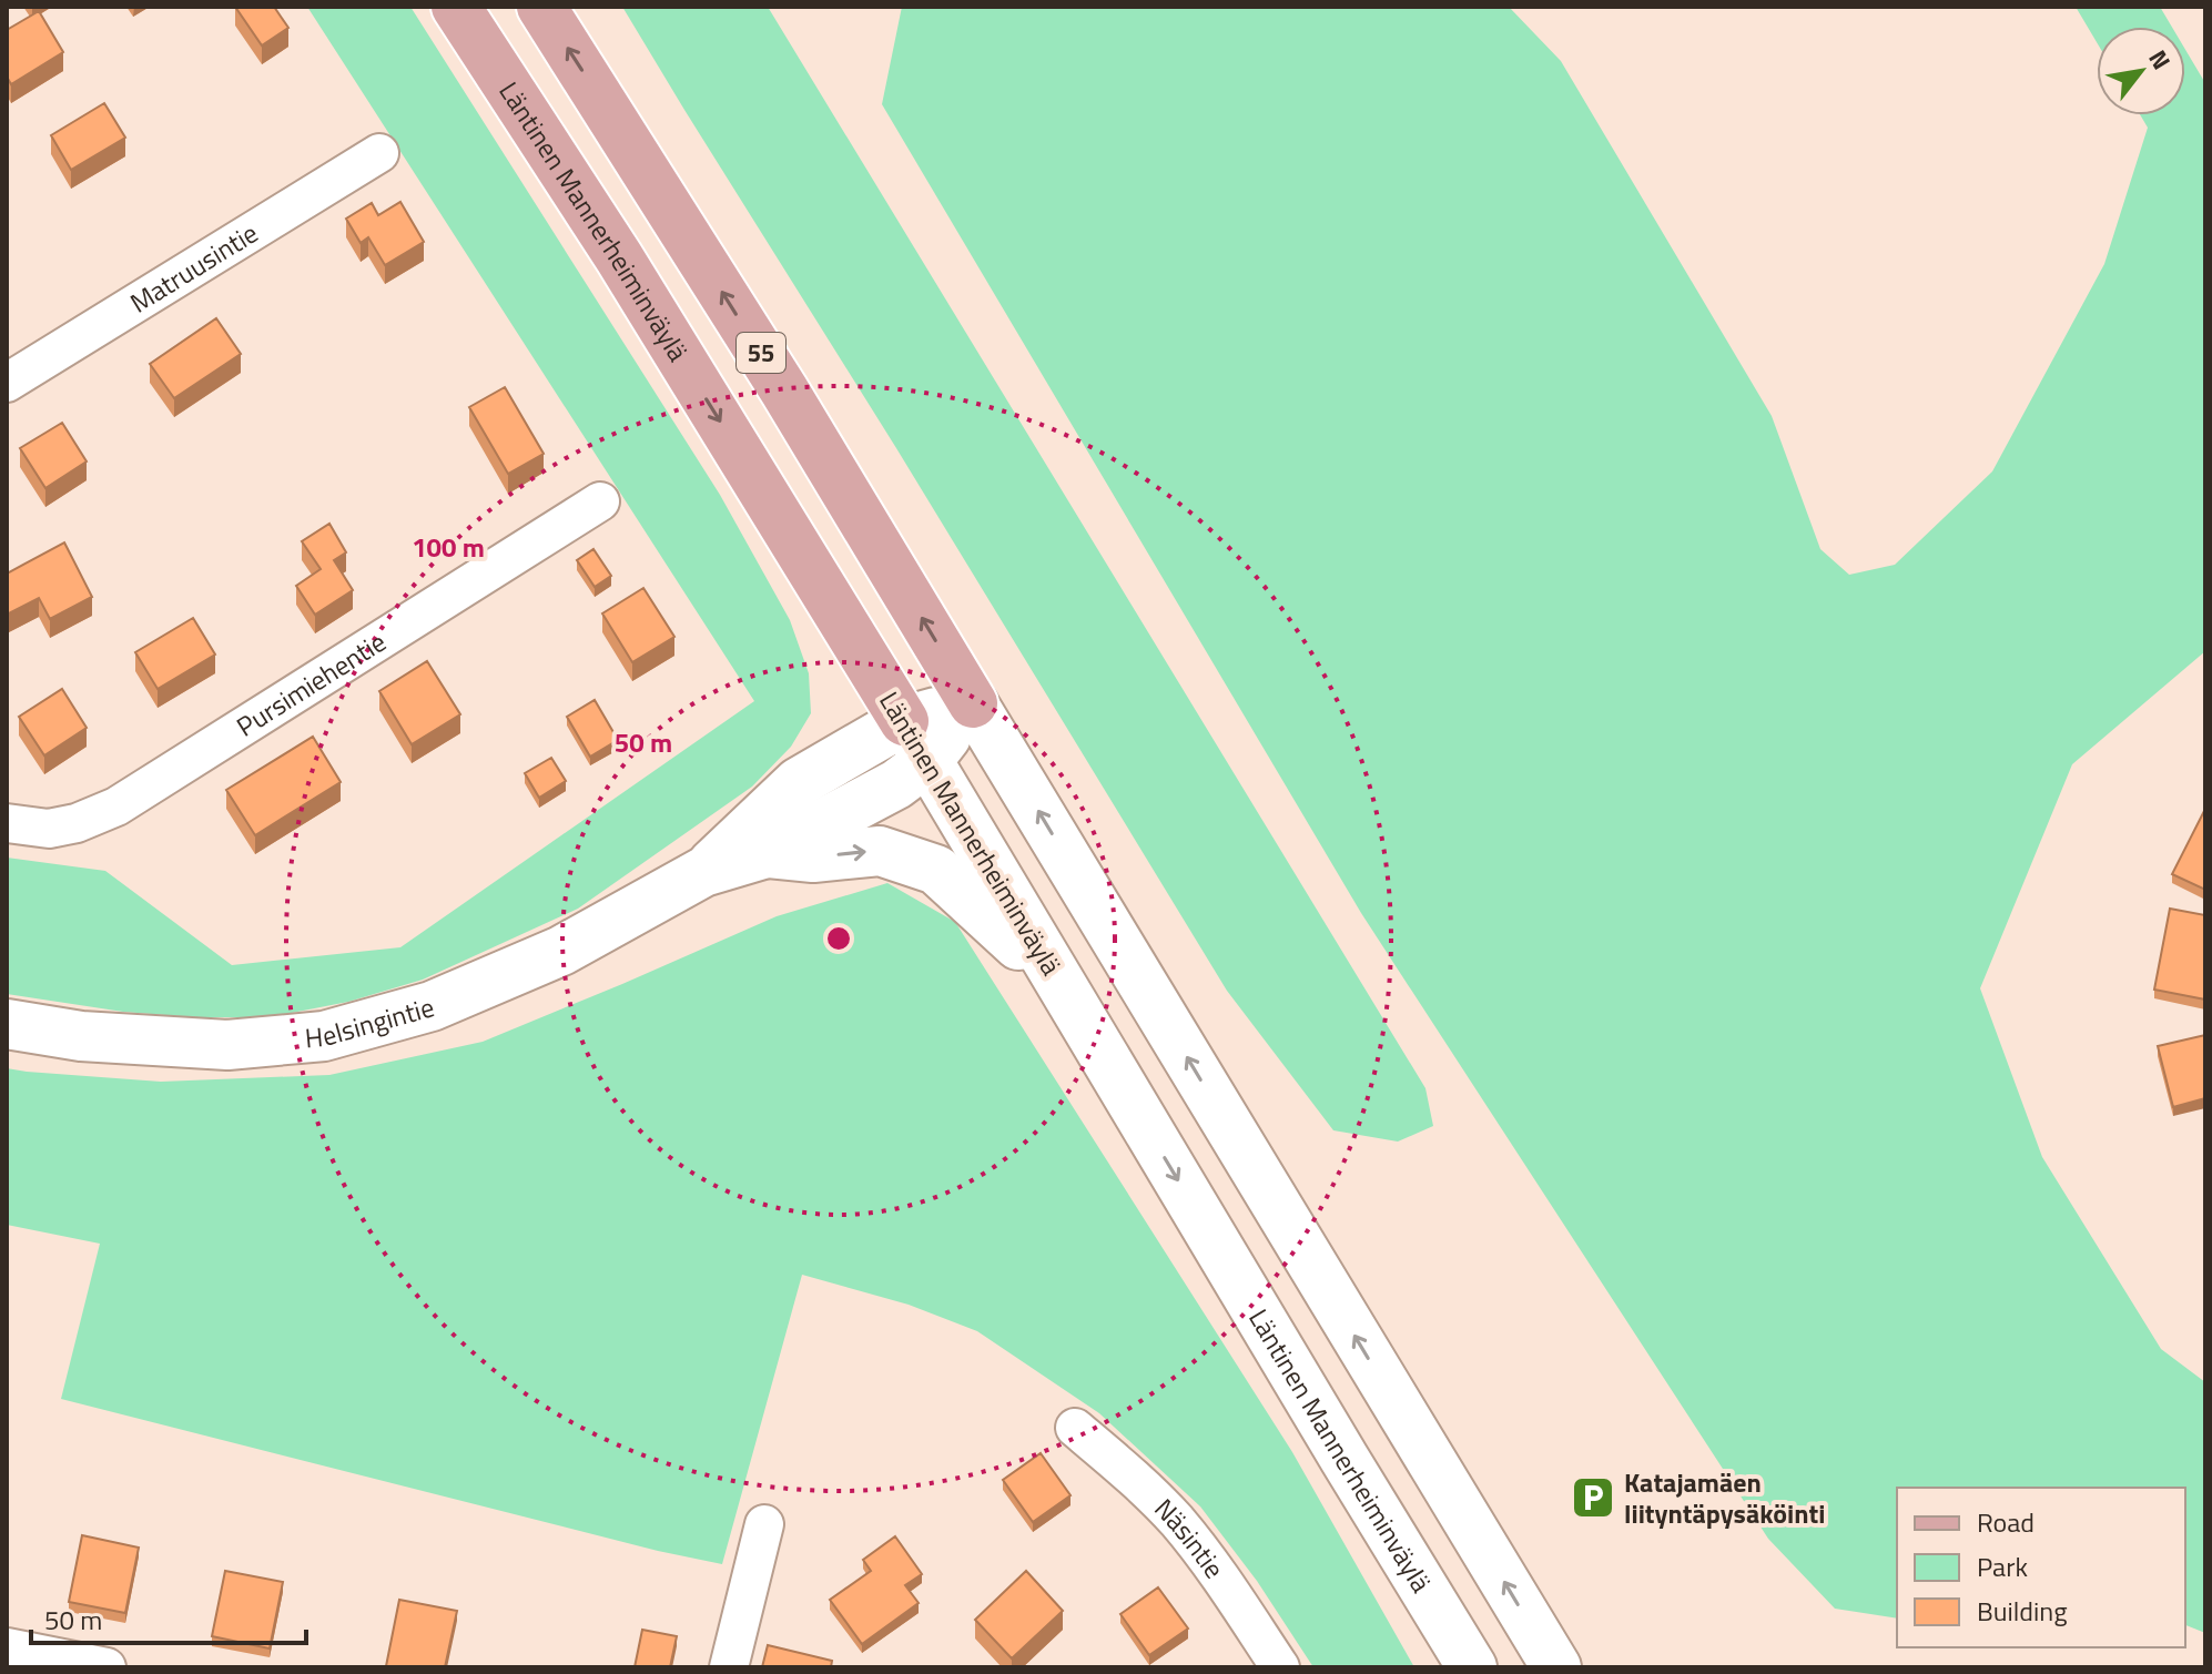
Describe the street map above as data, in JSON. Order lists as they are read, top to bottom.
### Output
{
  "streets": {
    "main road": ["Läntinen Mannerheiminväylä", "55", "Helsingintie"],
    "street": ["Matruusintie", "Pursimiehentie", "Näsintie"]
  },
  "crossings": [
    ["Läntinen Mannerheiminväylä", "Helsingintie"],
    ["55", "Helsingintie"]
  ],
  "places": {
    "parking": ["Katajamäen liityntäpysäköinti"]
  },
  "legend": ["Road", "Park", "Building"],
  "scale_bar": "50 m",
  "north": "top right",
  "rings": ["100 m", "50 m"]
}
